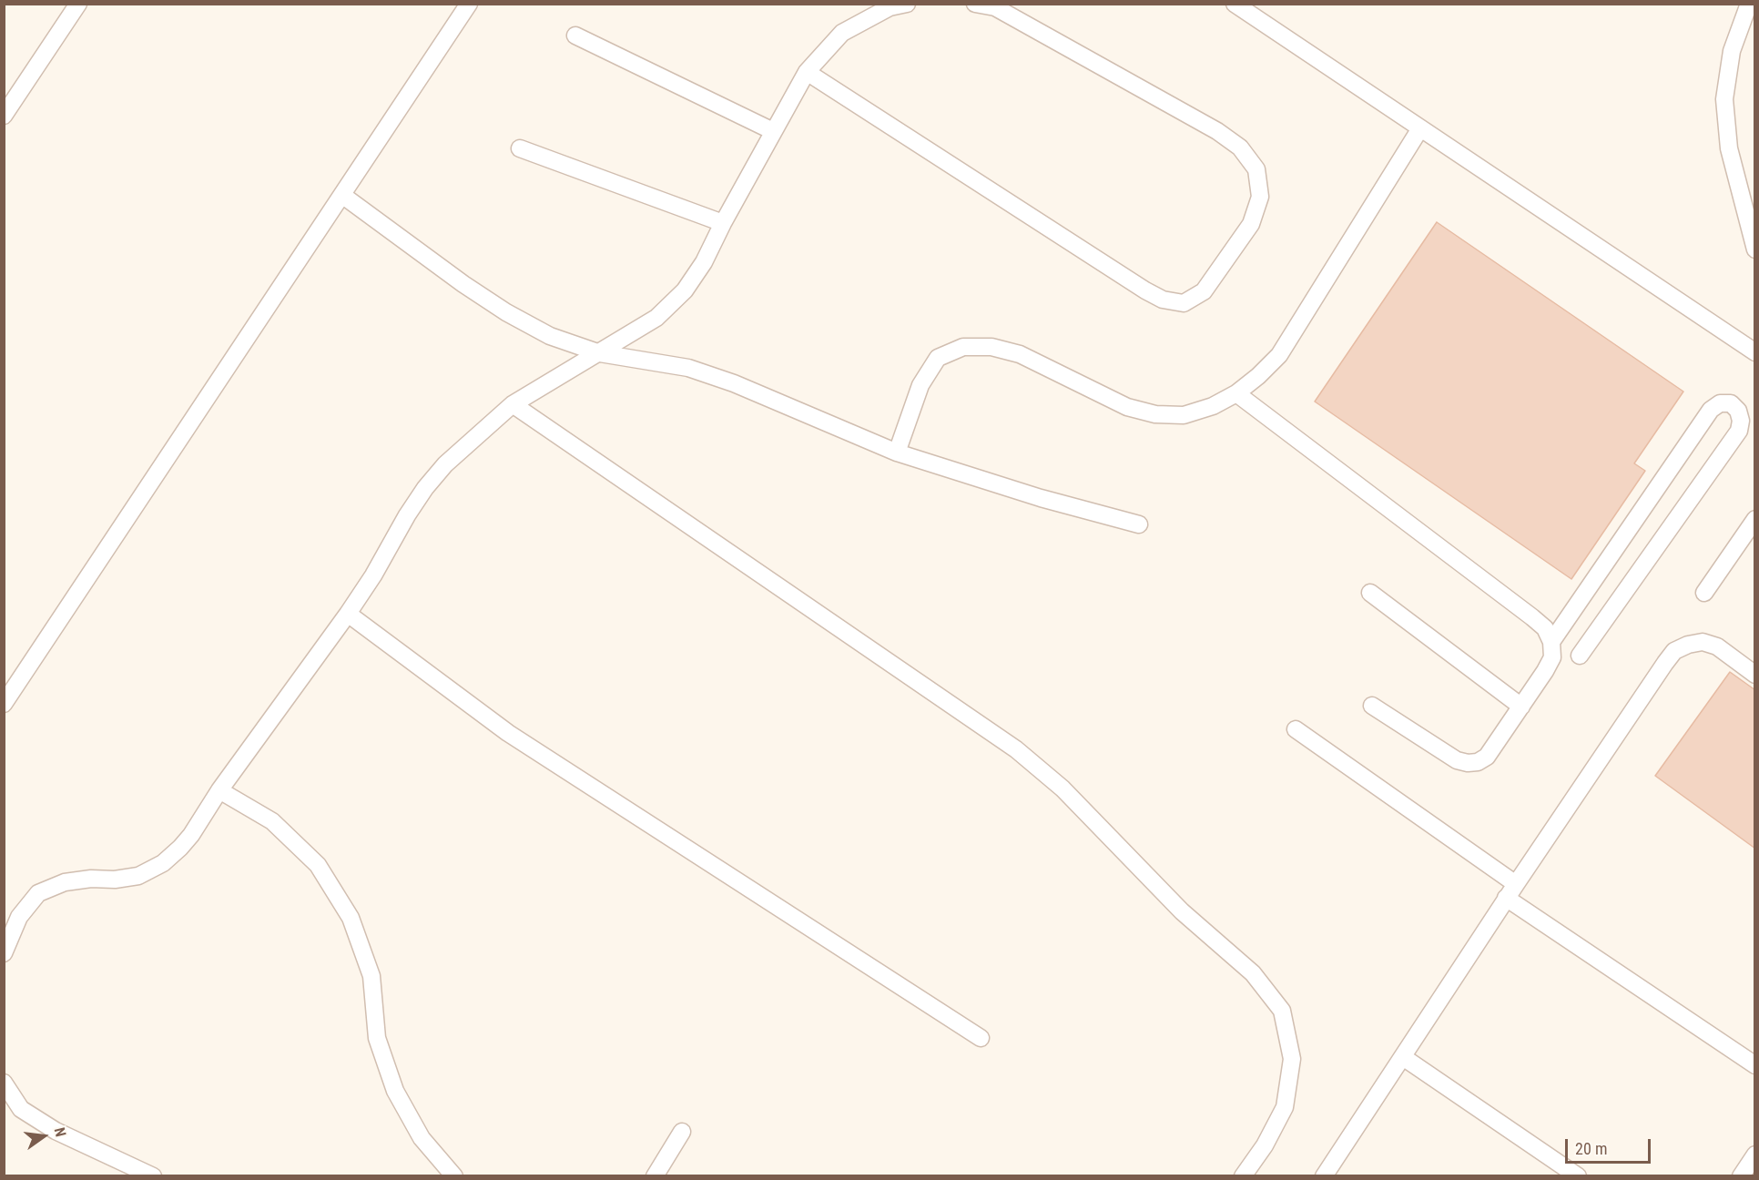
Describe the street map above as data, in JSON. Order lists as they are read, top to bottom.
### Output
{
  "scale_bar": "20 m",
  "north": "right"
}
